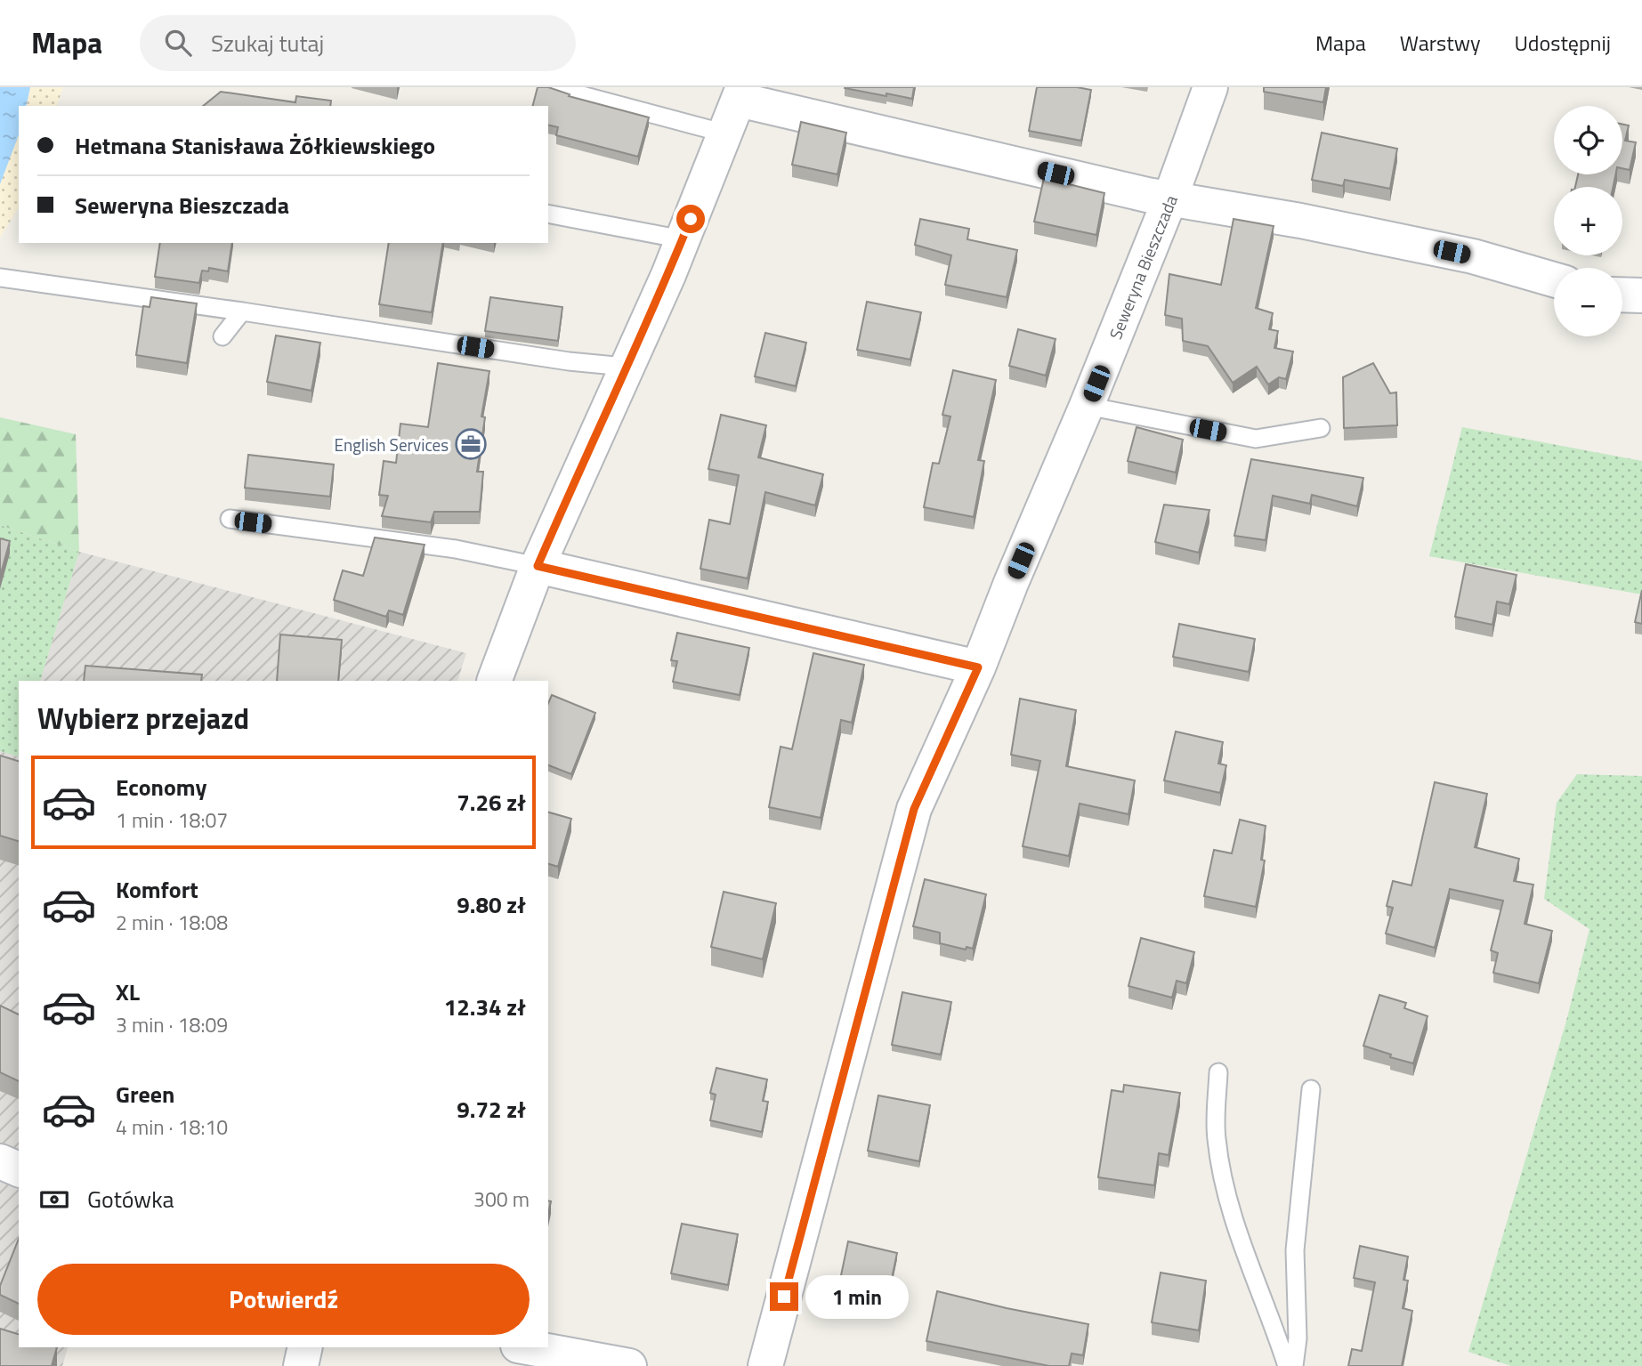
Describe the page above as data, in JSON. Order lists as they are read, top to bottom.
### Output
{
  "streets": {
    "street": ["Seweryna Bieszczada"]
  },
  "places": {
    "office": ["English Services"]
  },
  "page": {
    "header": "Mapa",
    "search": "Szukaj tutaj",
    "nav": ["Mapa", "Warstwy", "Udostępnij"],
    "map_buttons": ["+", "−"],
    "banner": ["Hetmana Stanisława Żółkiewskiego", "Seweryna Bieszczada"],
    "heading": "Wybierz przejazd",
    "list": [
      {
        "name": "Economy",
        "note": "1 min · 18:07",
        "value": "7.26 zł"
      },
      {
        "name": "Komfort",
        "note": "2 min · 18:08",
        "value": "9.80 zł"
      },
      {
        "name": "XL",
        "note": "3 min · 18:09",
        "value": "12.34 zł"
      },
      {
        "name": "Green",
        "note": "4 min · 18:10",
        "value": "9.72 zł"
      }
    ],
    "pay": ["Gotówka", "300 m"],
    "buttons": "Potwierdź",
    "bubble": "1 min"
  }
}
